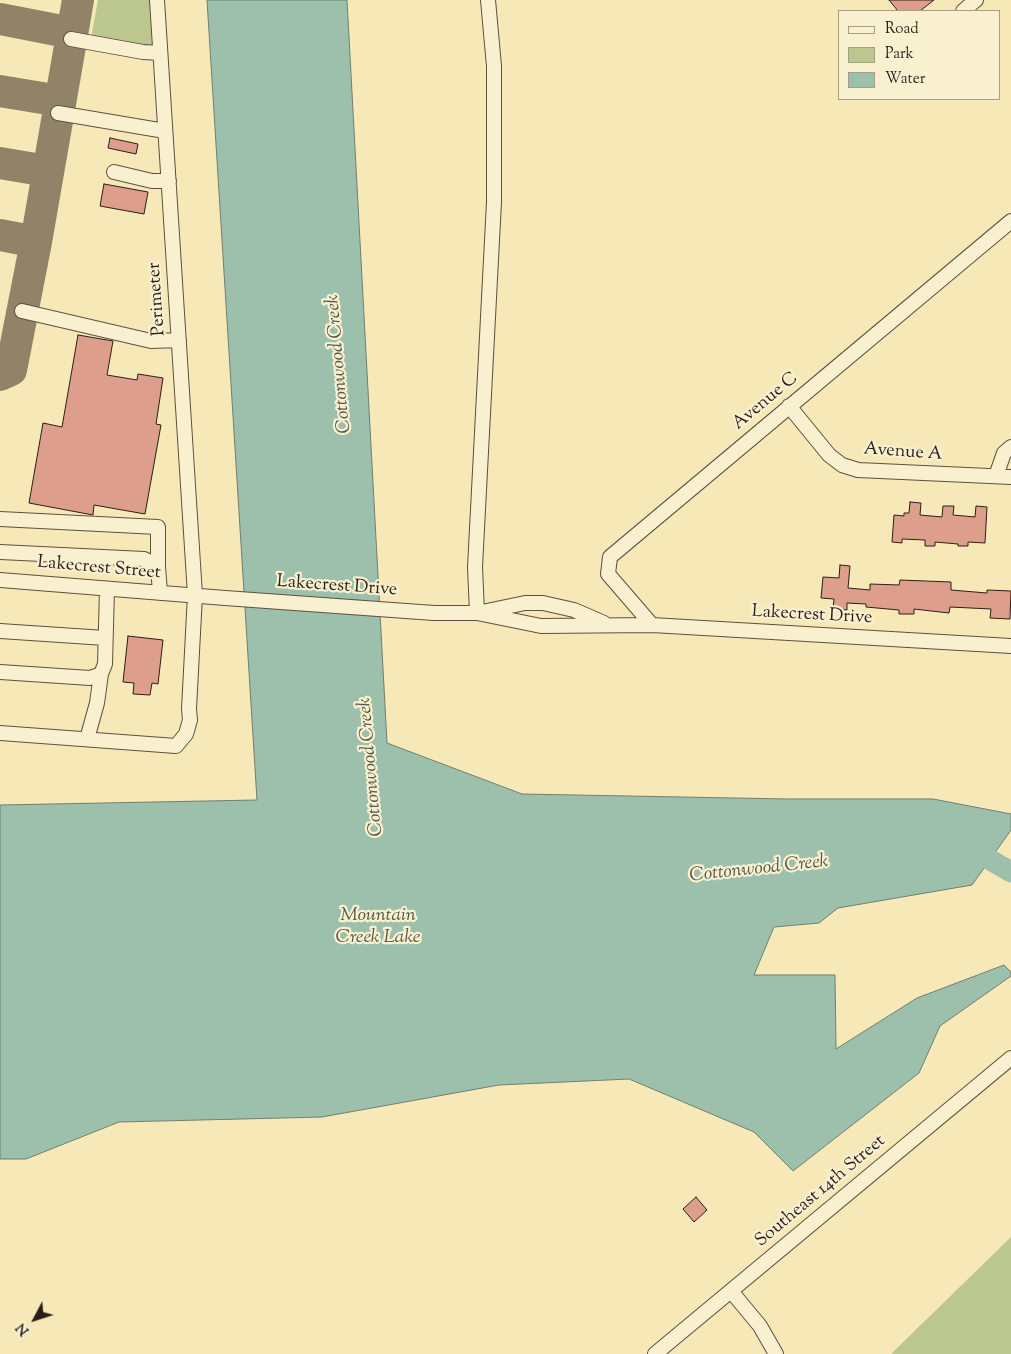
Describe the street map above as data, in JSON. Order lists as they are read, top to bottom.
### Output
{
  "streets": {
    "street": [
      "Perimeter",
      "Avenue C",
      "Avenue A",
      "Lakecrest Street",
      "Lakecrest Drive",
      "Southeast 14th Street"
    ]
  },
  "crossings": [
    ["Perimeter", "Lakecrest Street"],
    ["Perimeter", "Lakecrest Drive"],
    ["Avenue C", "Avenue A"],
    ["Avenue C", "Lakecrest Drive"],
    ["Lakecrest Street", "Lakecrest Drive"]
  ],
  "water": ["Cottonwood Creek", "Mountain Creek Lake"],
  "legend": ["Road", "Park", "Water"],
  "north": "bottom left"
}
